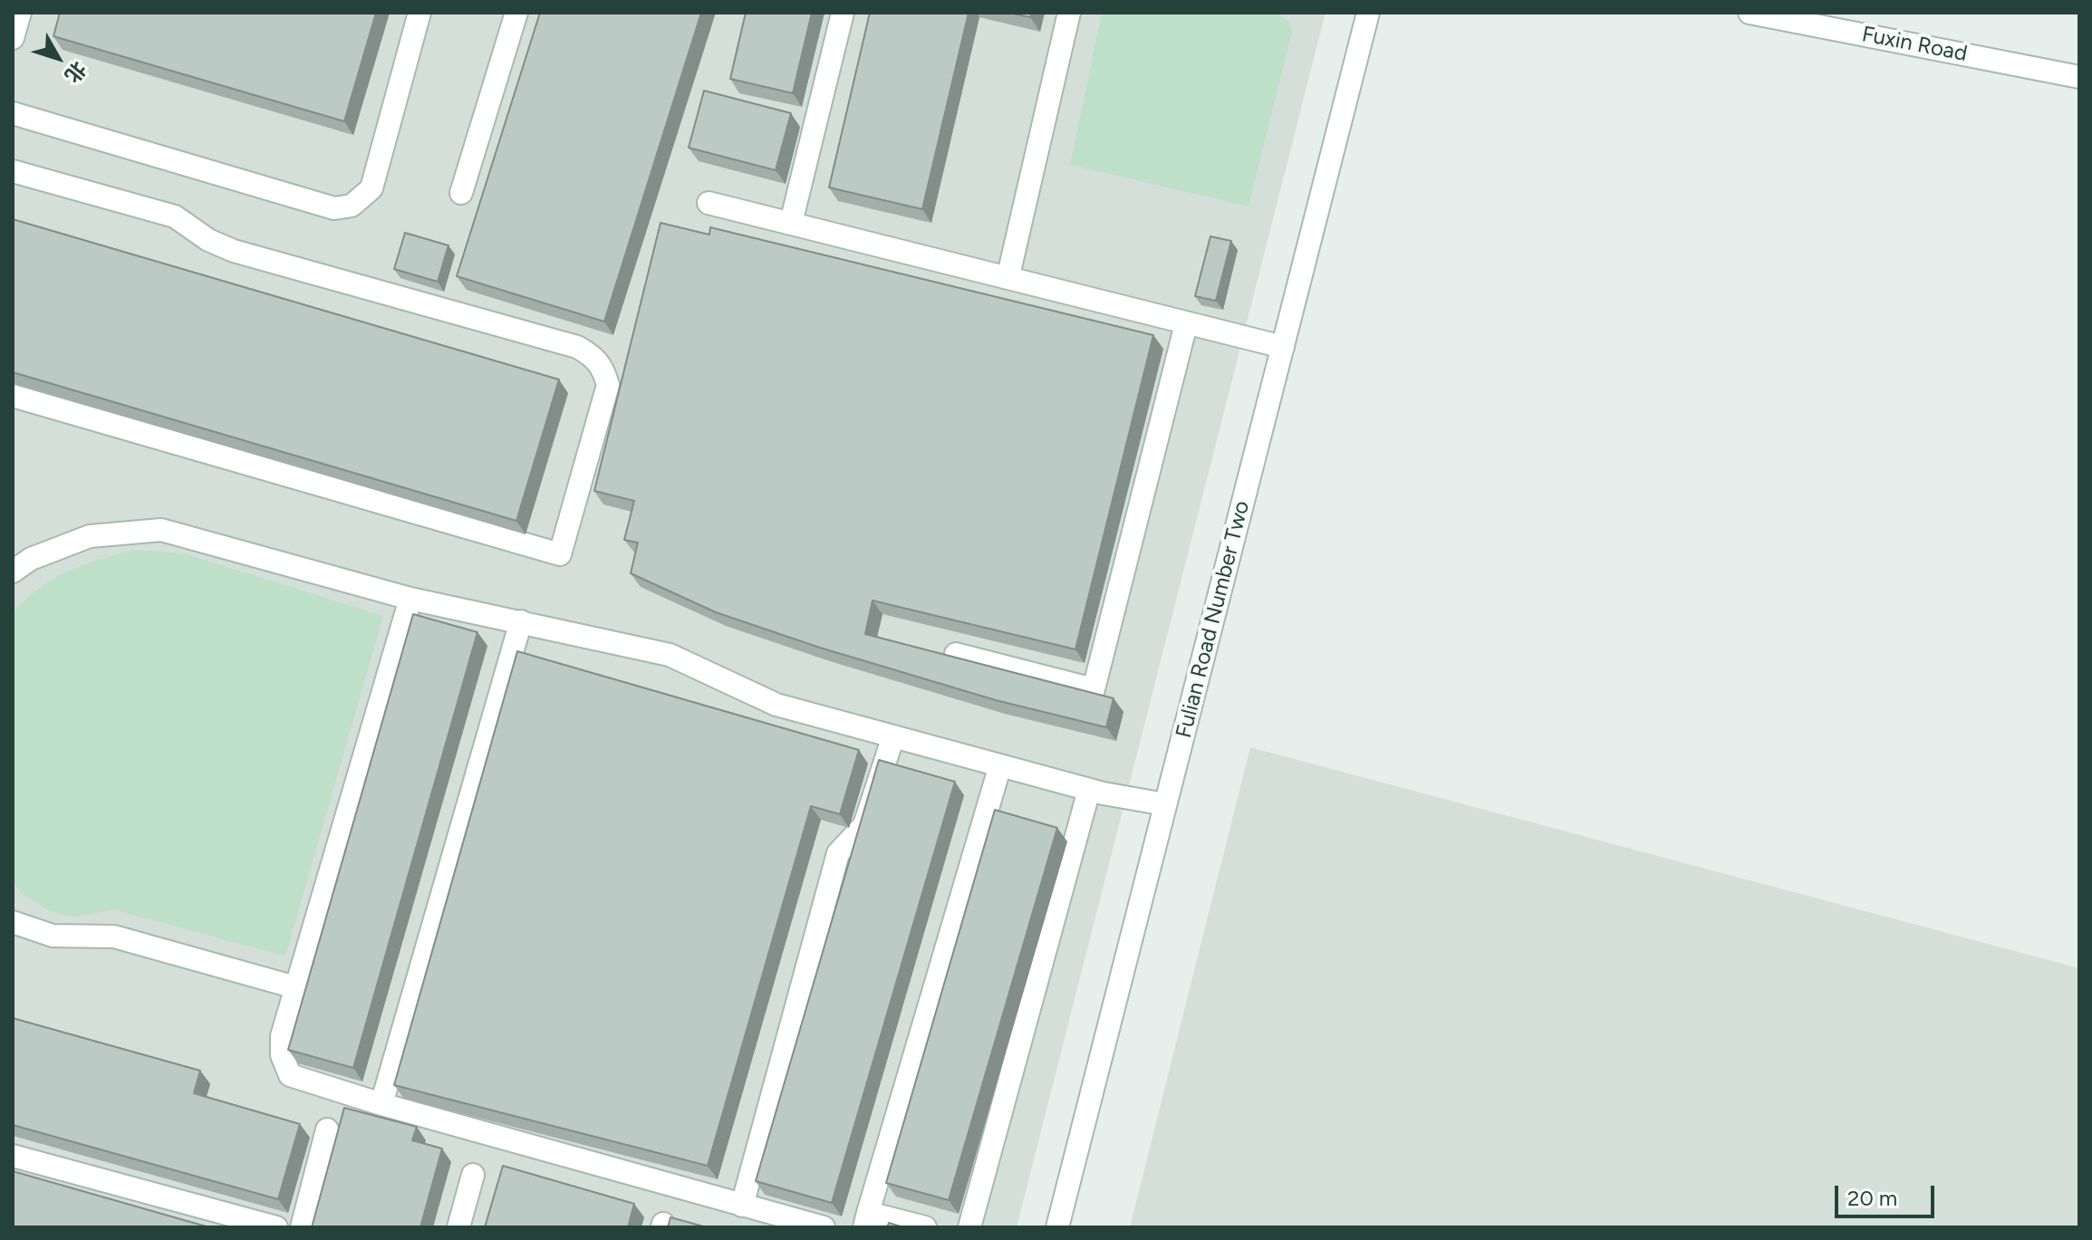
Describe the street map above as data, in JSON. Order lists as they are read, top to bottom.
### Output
{
  "streets": {
    "street": ["Fuxin Road", "Fulian Road Number Two"]
  },
  "scale_bar": "20 m",
  "north": "bottom right"
}
